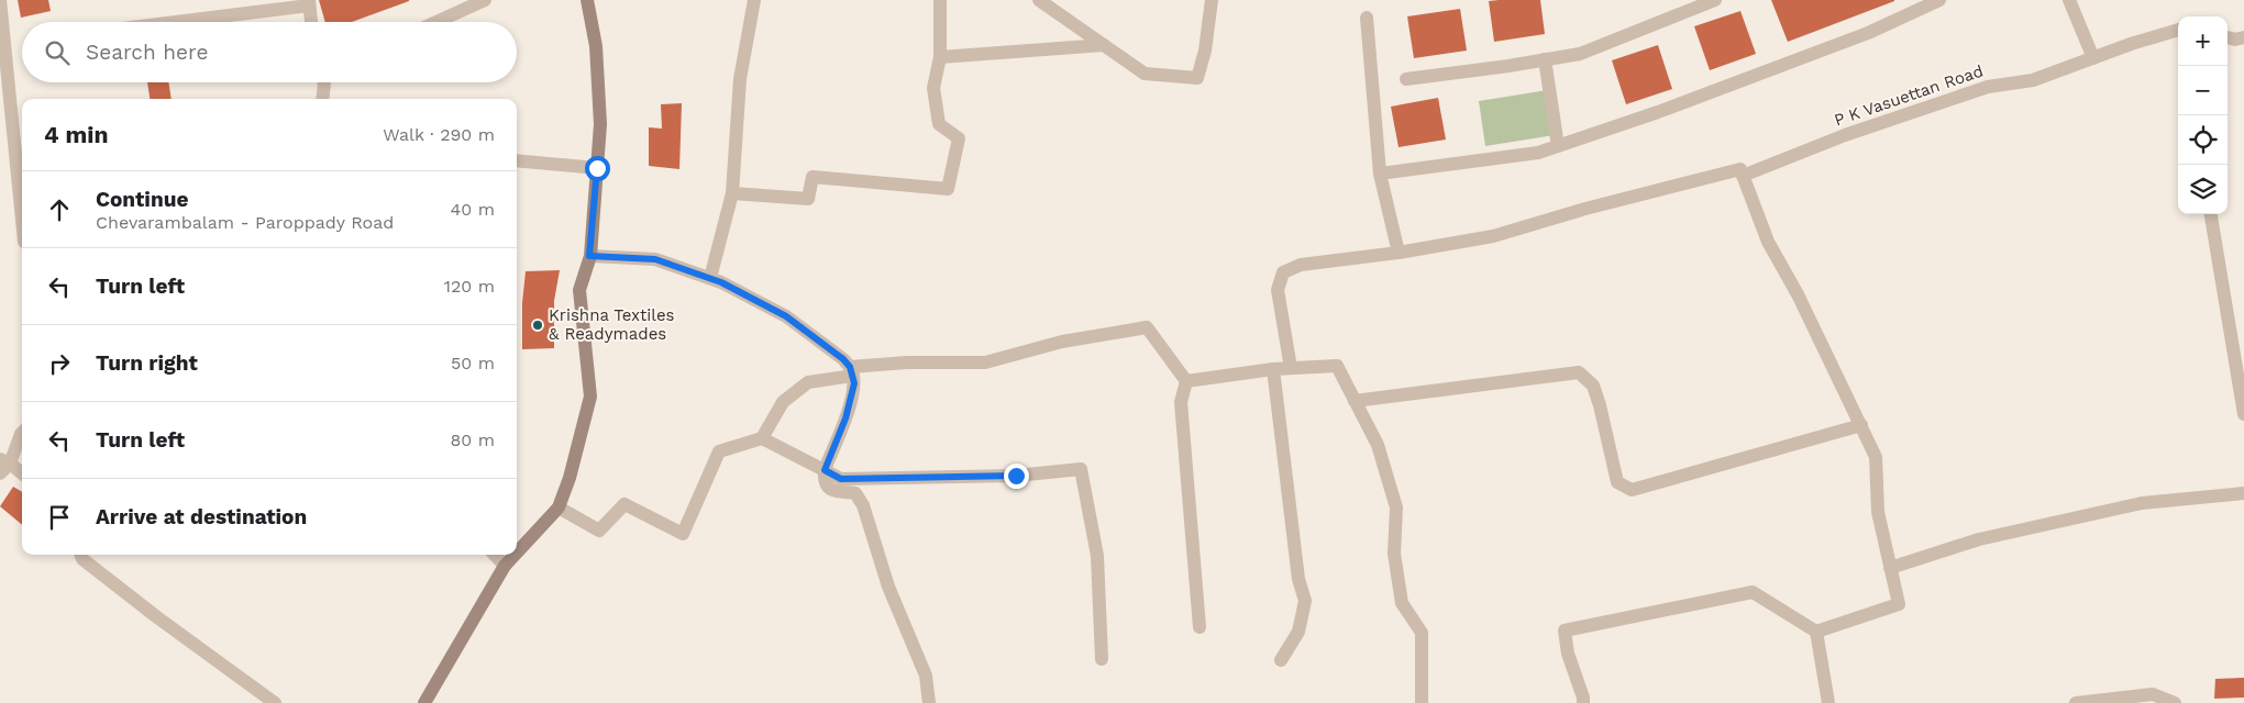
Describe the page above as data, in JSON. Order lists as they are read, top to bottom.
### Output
{
  "streets": {
    "street": ["P K Vasuettan Road"]
  },
  "places": ["Krishna Textiles & Readymades"],
  "page": {
    "map_buttons": ["+", "−"],
    "search": "Search here",
    "heading": ["4 min", "Walk · 290 m"],
    "list": [
      ["Continue", "Chevarambalam - Paroppady Road", "40 m"],
      ["Turn left", "120 m"],
      ["Turn right", "50 m"],
      ["Turn left", "80 m"],
      "Arrive at destination"
    ]
  }
}
